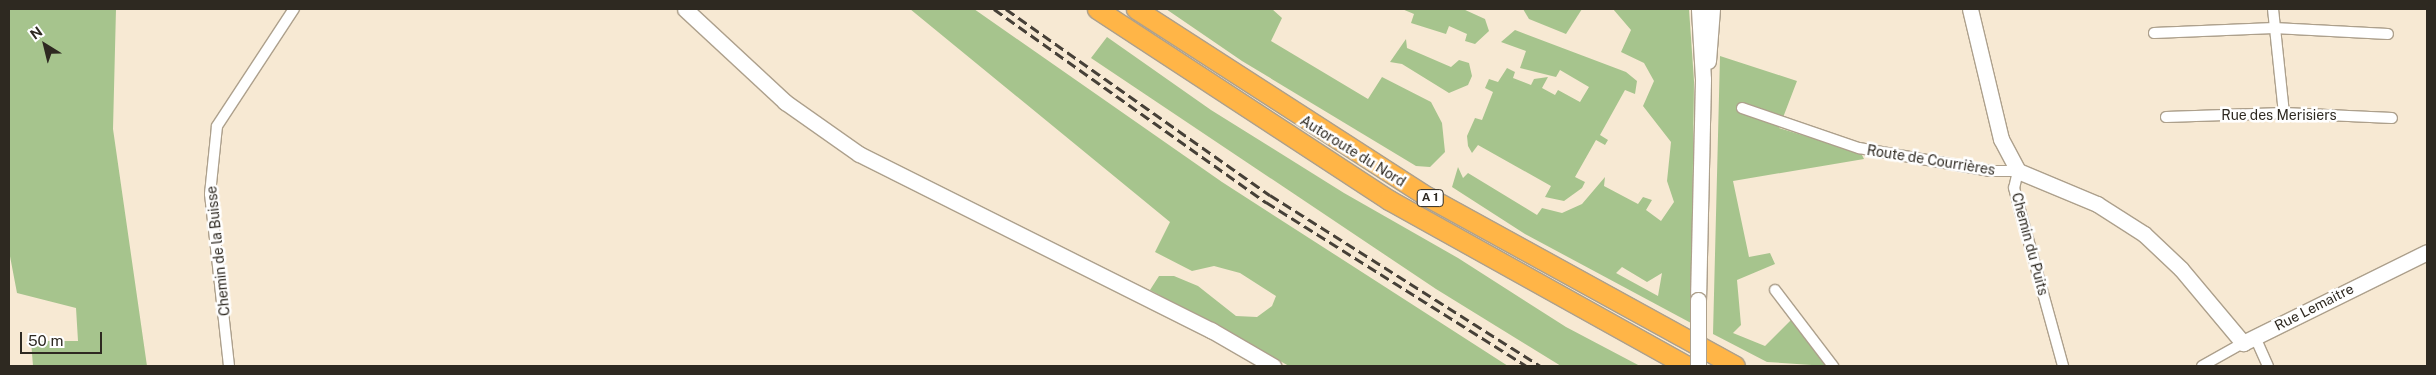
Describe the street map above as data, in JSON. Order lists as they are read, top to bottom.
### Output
{
  "streets": {
    "highway": ["Autoroute du Nord", "A 1"],
    "street": [
      "Rue des Merisiers",
      "Route de Courrières",
      "Chemin du Puits",
      "Chemin de la Buisse",
      "Rue Lemaitre"
    ]
  },
  "crossings": [
    ["Route de Courrières", "Chemin du Puits"],
    ["Route de Courrières", "Rue Lemaitre"]
  ],
  "scale_bar": "50 m",
  "north": "top left"
}
